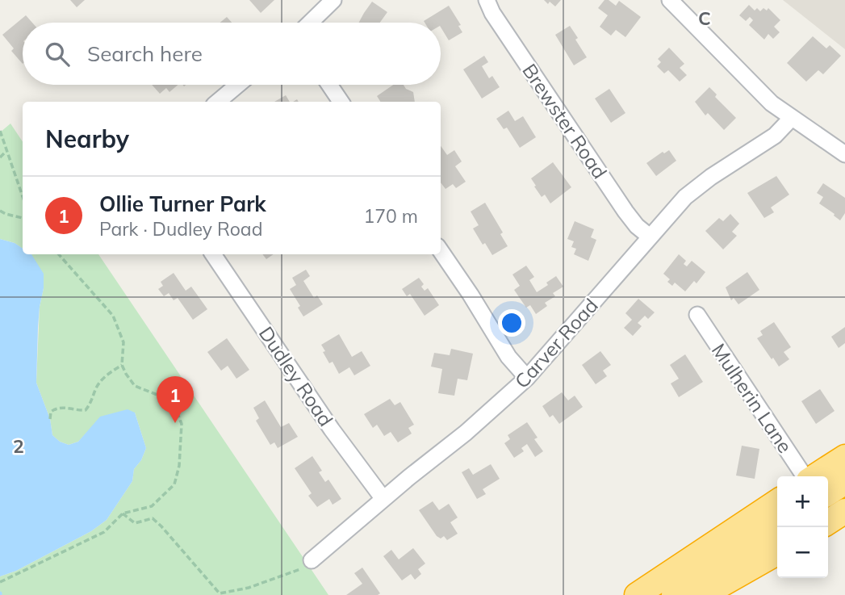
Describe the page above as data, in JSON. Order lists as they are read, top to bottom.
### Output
{
  "streets": {
    "street": [
      "Brewster Road",
      "Carver Road",
      "Dudley Road",
      "Mulherin Lane"
    ]
  },
  "crossings": [
    ["Brewster Road", "Carver Road"],
    ["Carver Road", "Dudley Road"]
  ],
  "page": {
    "search": "Search here",
    "heading": "Nearby",
    "list": [
      {
        "mark": "1",
        "name": "Ollie Turner Park",
        "note": "Park · Dudley Road",
        "value": "170 m"
      }
    ],
    "pins": "1",
    "map_buttons": ["+", "−"]
  },
  "grid": {
    "columns": ["C"],
    "rows": ["2"]
  }
}
